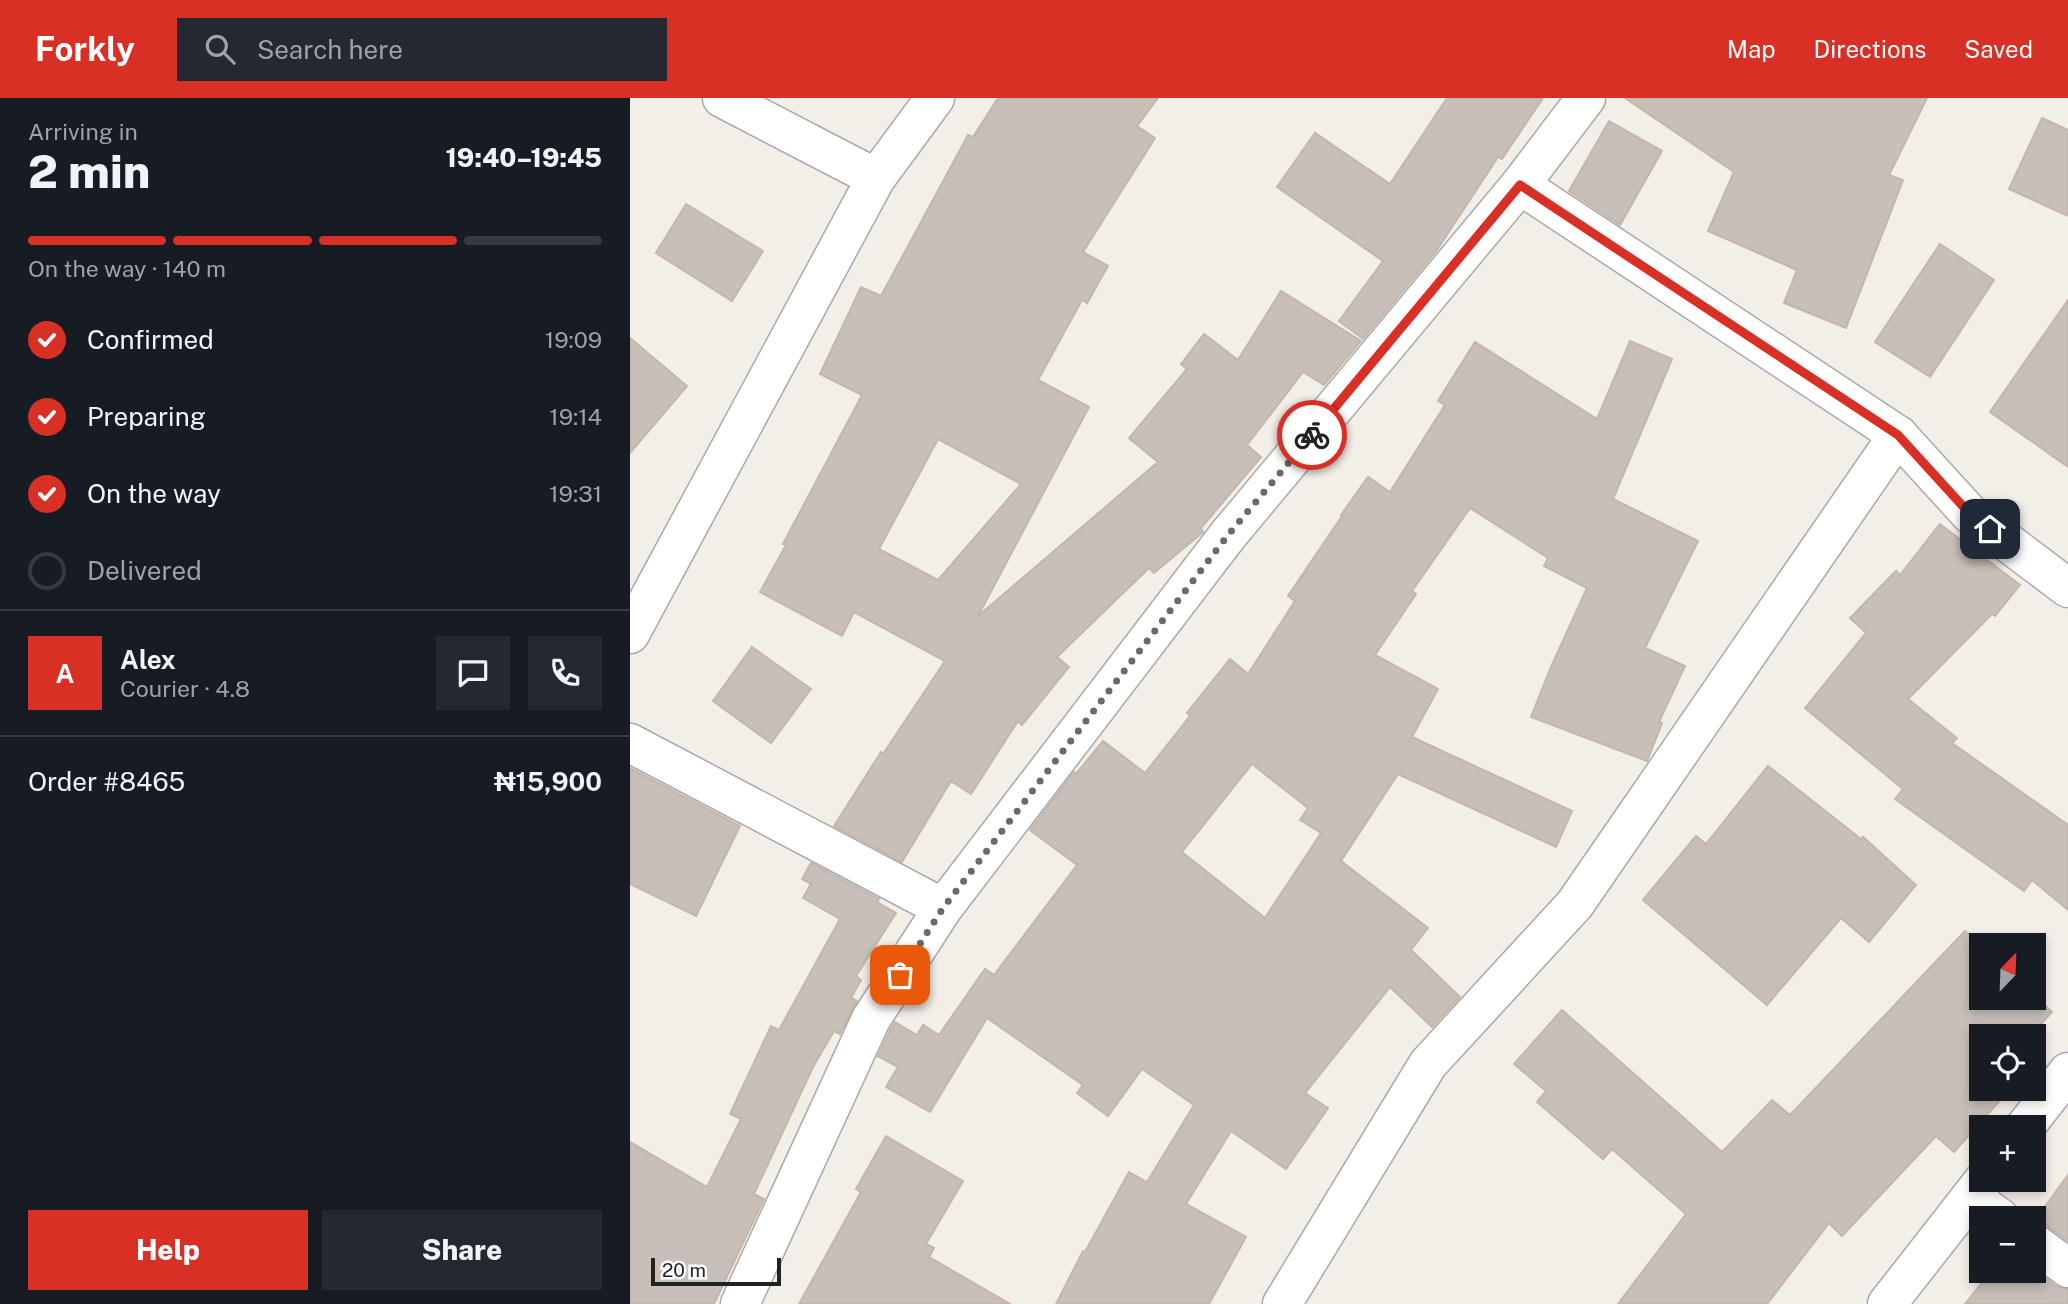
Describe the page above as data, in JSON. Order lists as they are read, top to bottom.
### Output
{
  "scale_bar": "20 m",
  "north": "top right",
  "page": {
    "header": "Forkly",
    "search": "Search here",
    "nav": ["Map", "Directions", "Saved"],
    "heading": ["2 min", "Arriving in", "19:40–19:45"],
    "panel": [
      "Alex",
      "Courier · 4.8",
      "Order #8465",
      "₦15,900"
    ],
    "bar": "On the way · 140 m",
    "list": [
      ["Confirmed", "19:09"],
      ["Preparing", "19:14"],
      ["On the way", "19:31"],
      "Delivered"
    ],
    "round": "A",
    "map_buttons": ["+", "−"],
    "buttons": ["Help", "Share"],
    "scale": "20 m"
  }
}
